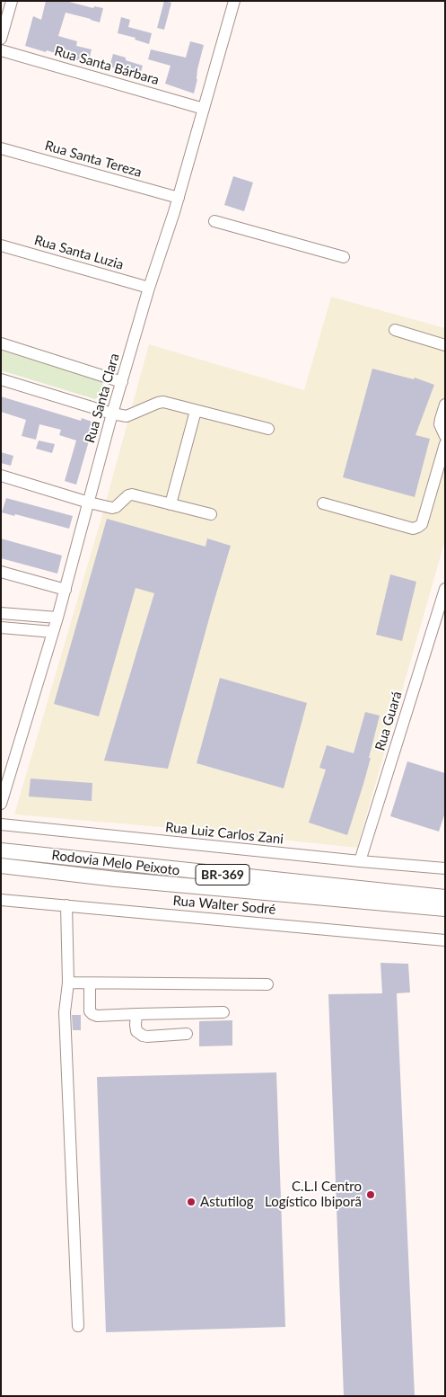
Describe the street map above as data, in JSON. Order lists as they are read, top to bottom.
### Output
{
  "streets": {
    "main road": ["Rodovia Melo Peixoto", "BR-369"],
    "street": [
      "Rua Santa Bárbara",
      "Rua Santa Tereza",
      "Rua Santa Luzia",
      "Rua Santa Clara",
      "Rua Guará",
      "Rua Luiz Carlos Zani",
      "Rua Walter Sodré"
    ]
  },
  "crossings": [
    ["Rua Santa Bárbara", "Rua Santa Clara"],
    ["Rua Santa Tereza", "Rua Santa Clara"],
    ["Rua Santa Luzia", "Rua Santa Clara"],
    ["Rua Guará", "Rua Luiz Carlos Zani"]
  ],
  "places": ["C.L.I Centro Logístico Ibiporã", "Astutilog"]
}
